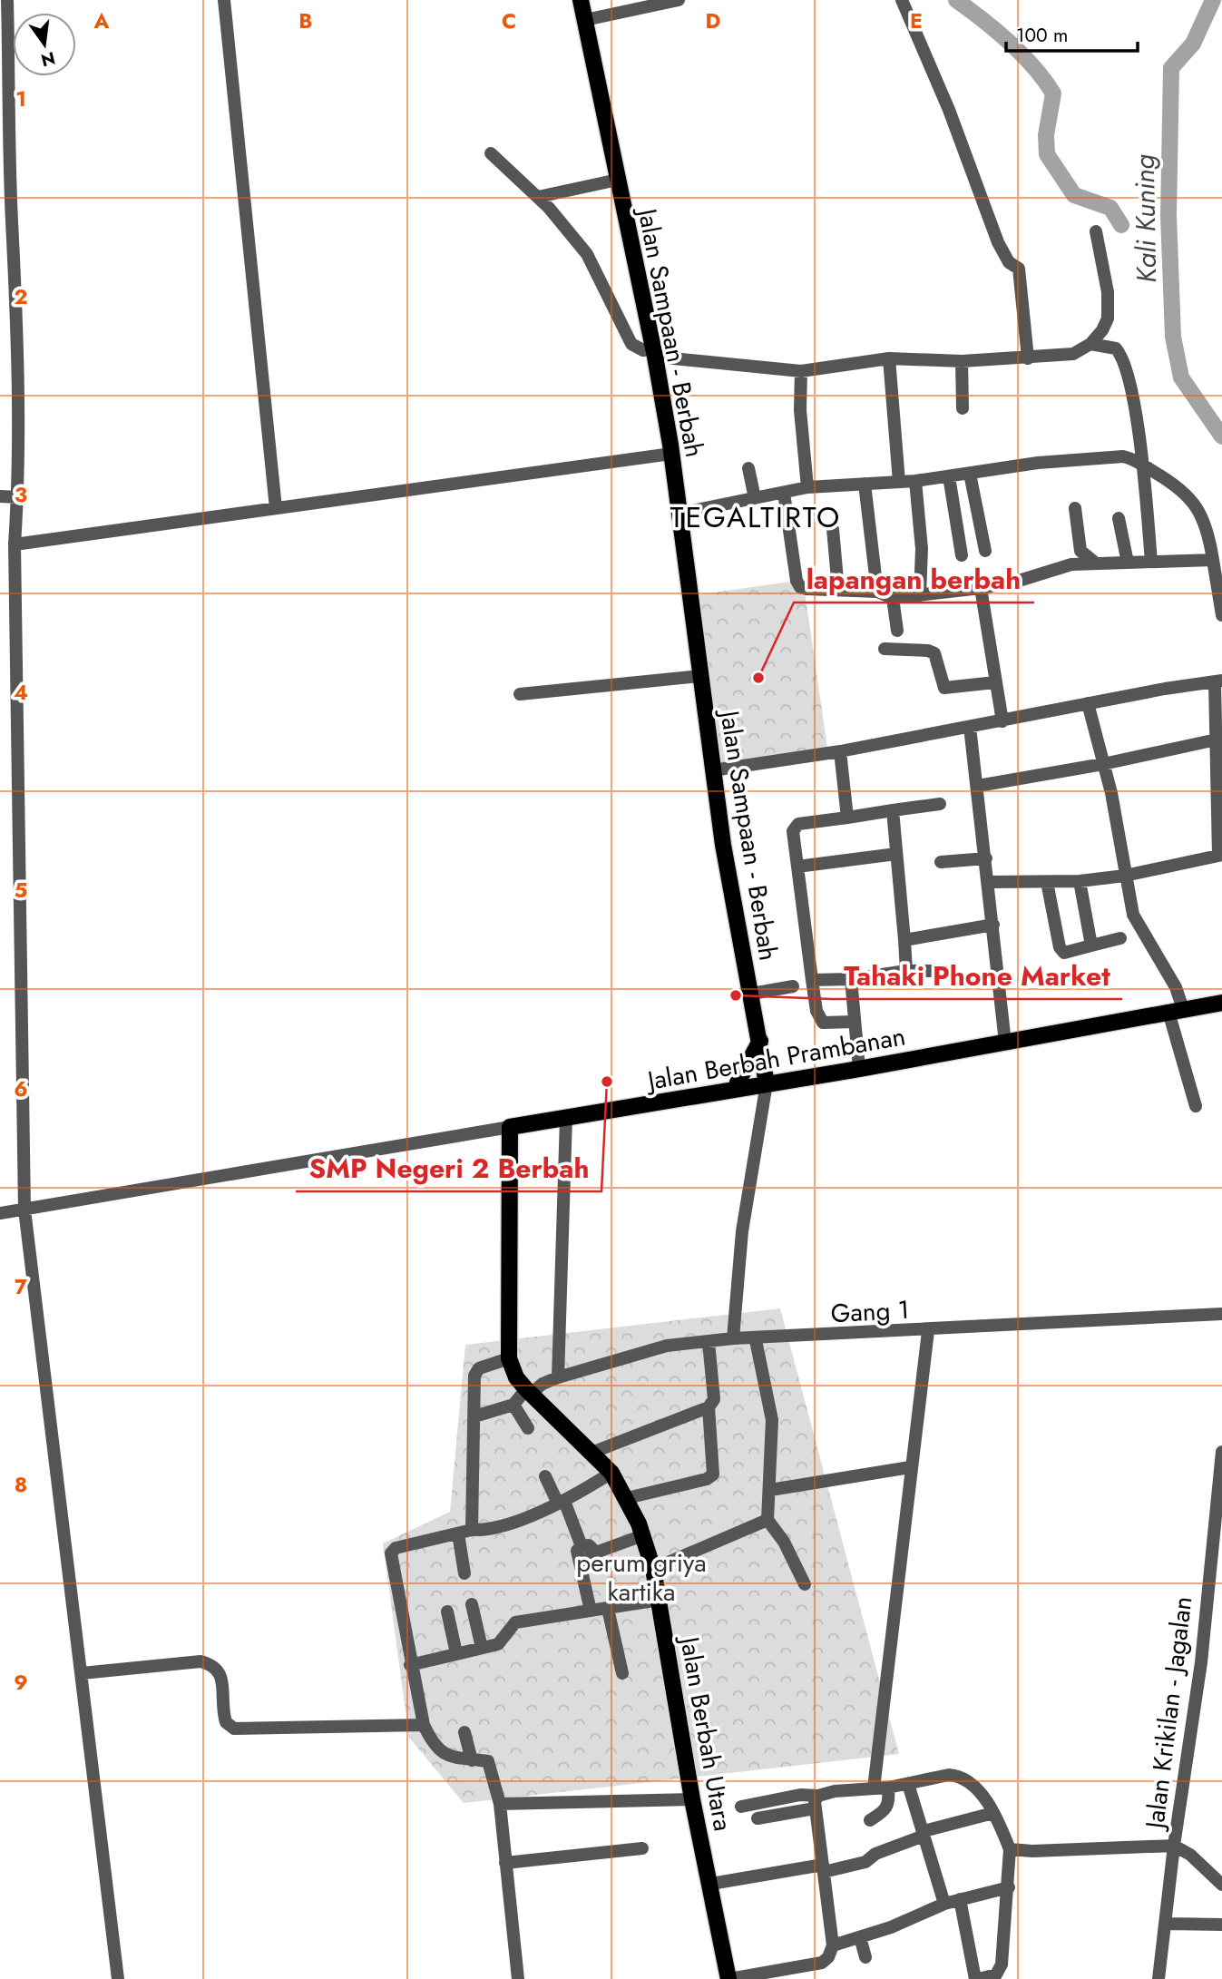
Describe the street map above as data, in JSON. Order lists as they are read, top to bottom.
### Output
{
  "streets": {
    "main road": ["Jalan Sampaan - Berbah", "Jalan Berbah Prambanan", "Jalan Berbah Utara"],
    "street": ["Gang 1", "Jalan Krikilan - Jagalan"]
  },
  "crossings": [
    ["Jalan Sampaan - Berbah", "Jalan Berbah Prambanan"],
    ["Jalan Berbah Prambanan", "Jalan Berbah Utara"],
    ["Gang 1", "Jalan Berbah Utara"]
  ],
  "districts": ["TEGALTIRTO"],
  "water": ["Kali Kuning"],
  "parks": ["perum griya kartika"],
  "places": ["lapangan berbah", "Tahaki Phone Market", "SMP Negeri 2 Berbah"],
  "scale_bar": "100 m",
  "north": "bottom",
  "grid": {
    "columns": [
      "A",
      "B",
      "C",
      "D",
      "E"
    ],
    "rows": [
      "1",
      "2",
      "3",
      "4",
      "5",
      "6",
      "7",
      "8",
      "9"
    ]
  }
}
